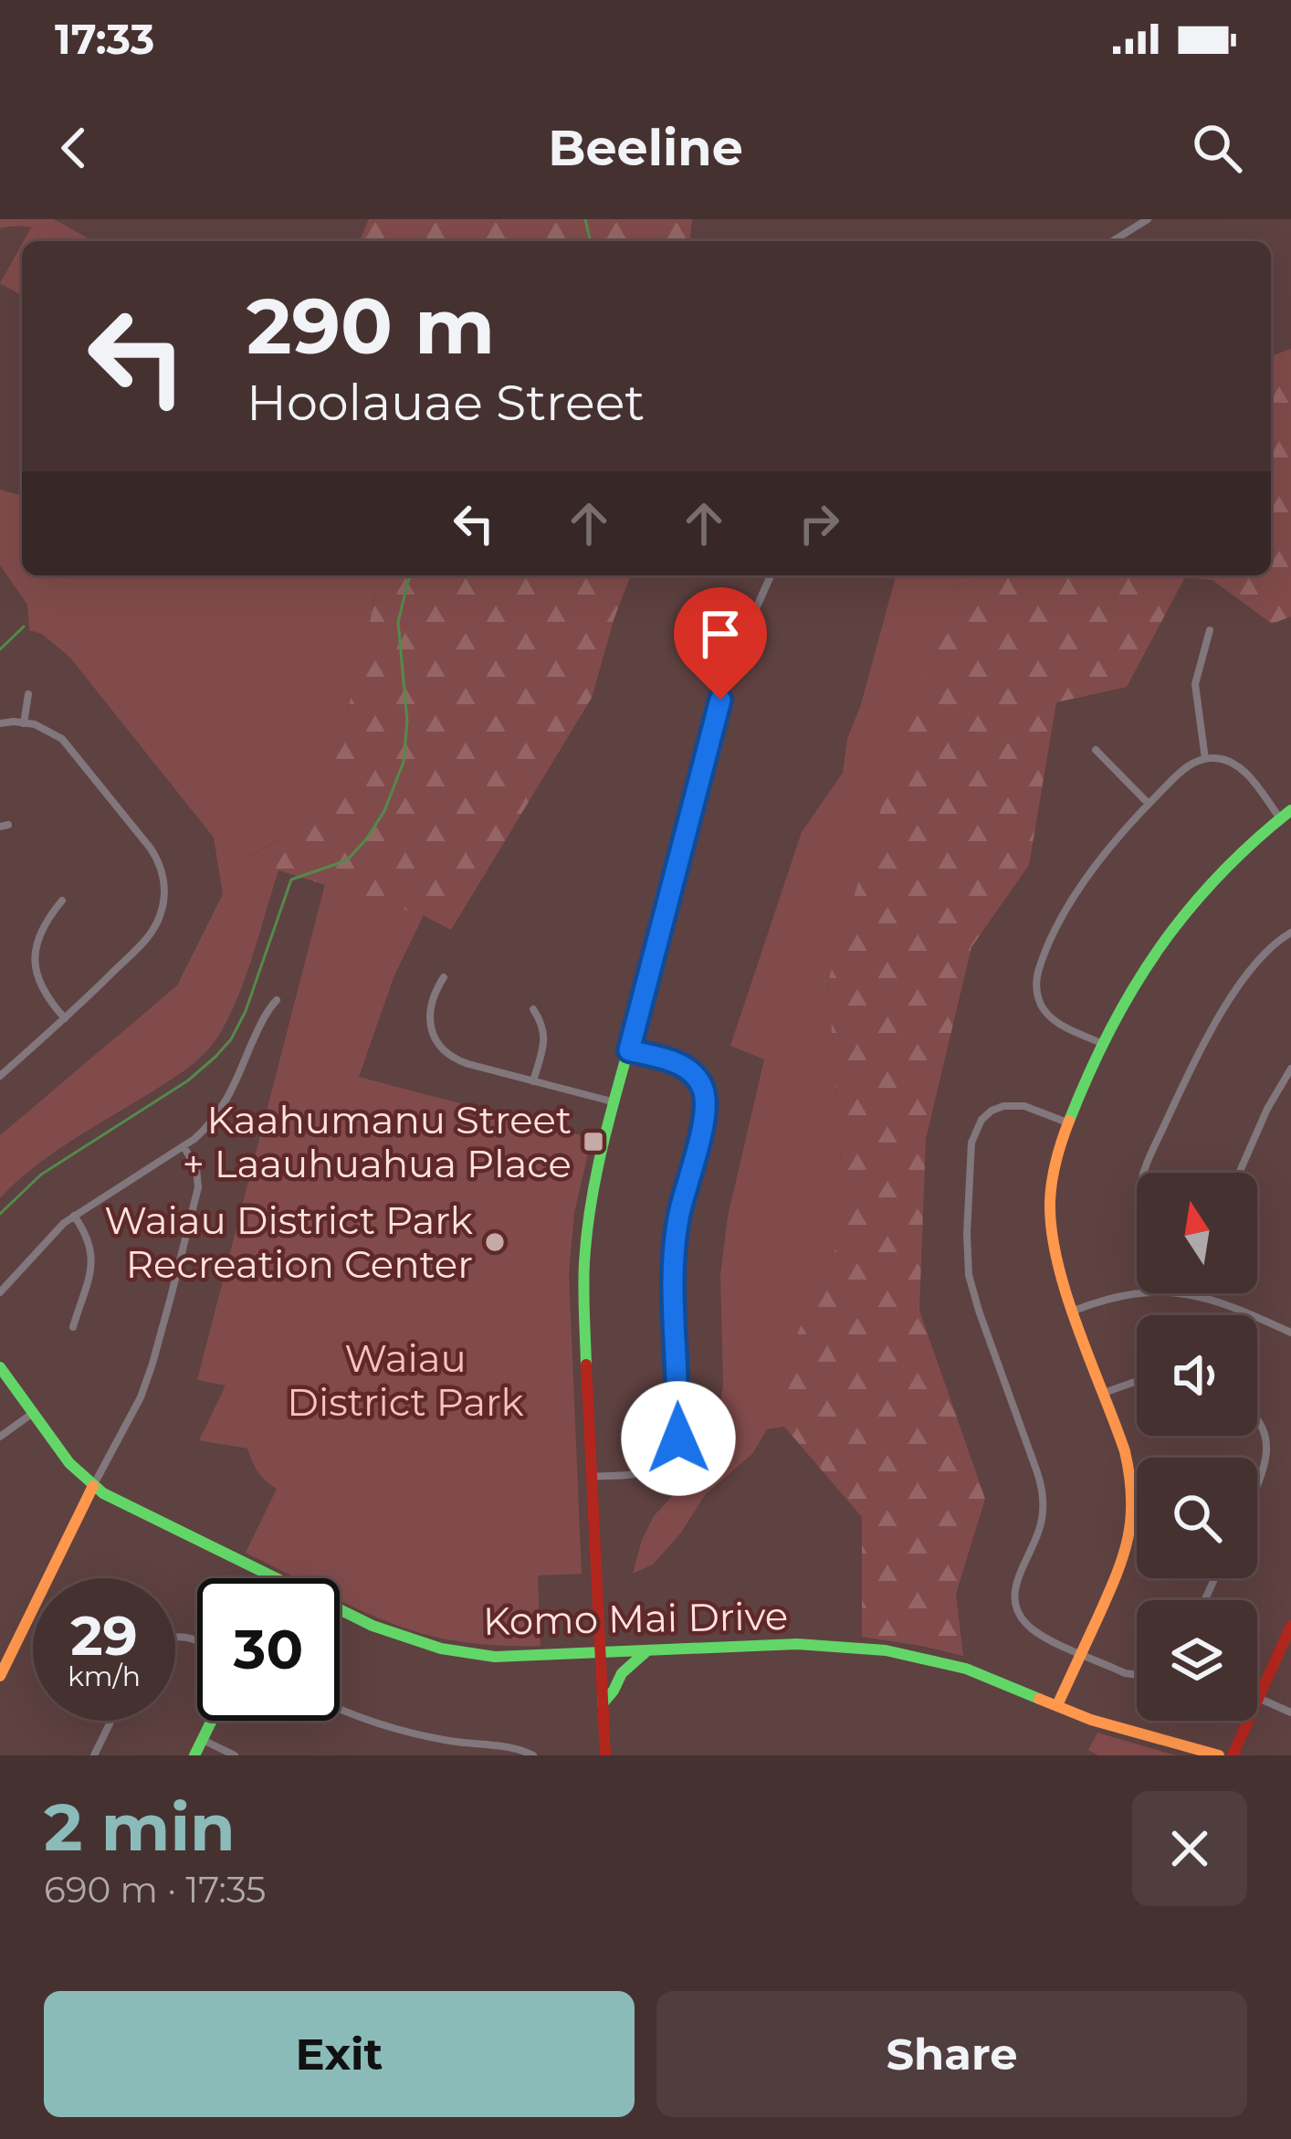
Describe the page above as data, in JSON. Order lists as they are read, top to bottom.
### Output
{
  "streets": {
    "street": ["Komo Mai Drive"]
  },
  "parks": ["Waiau District Park"],
  "places": {
    "transit": ["Kaahumanu Street + Laauhuahua Place"],
    "other": ["Waiau District Park Recreation Center"]
  },
  "north": "top",
  "page": {
    "status": "17:33",
    "header": "Beeline",
    "turn": ["290 m", "Hoolauae Street"],
    "speed": "29 km/h",
    "limit": "30",
    "heading": ["2 min", "690 m · 17:35"],
    "buttons": ["Exit", "Share"]
  }
}
